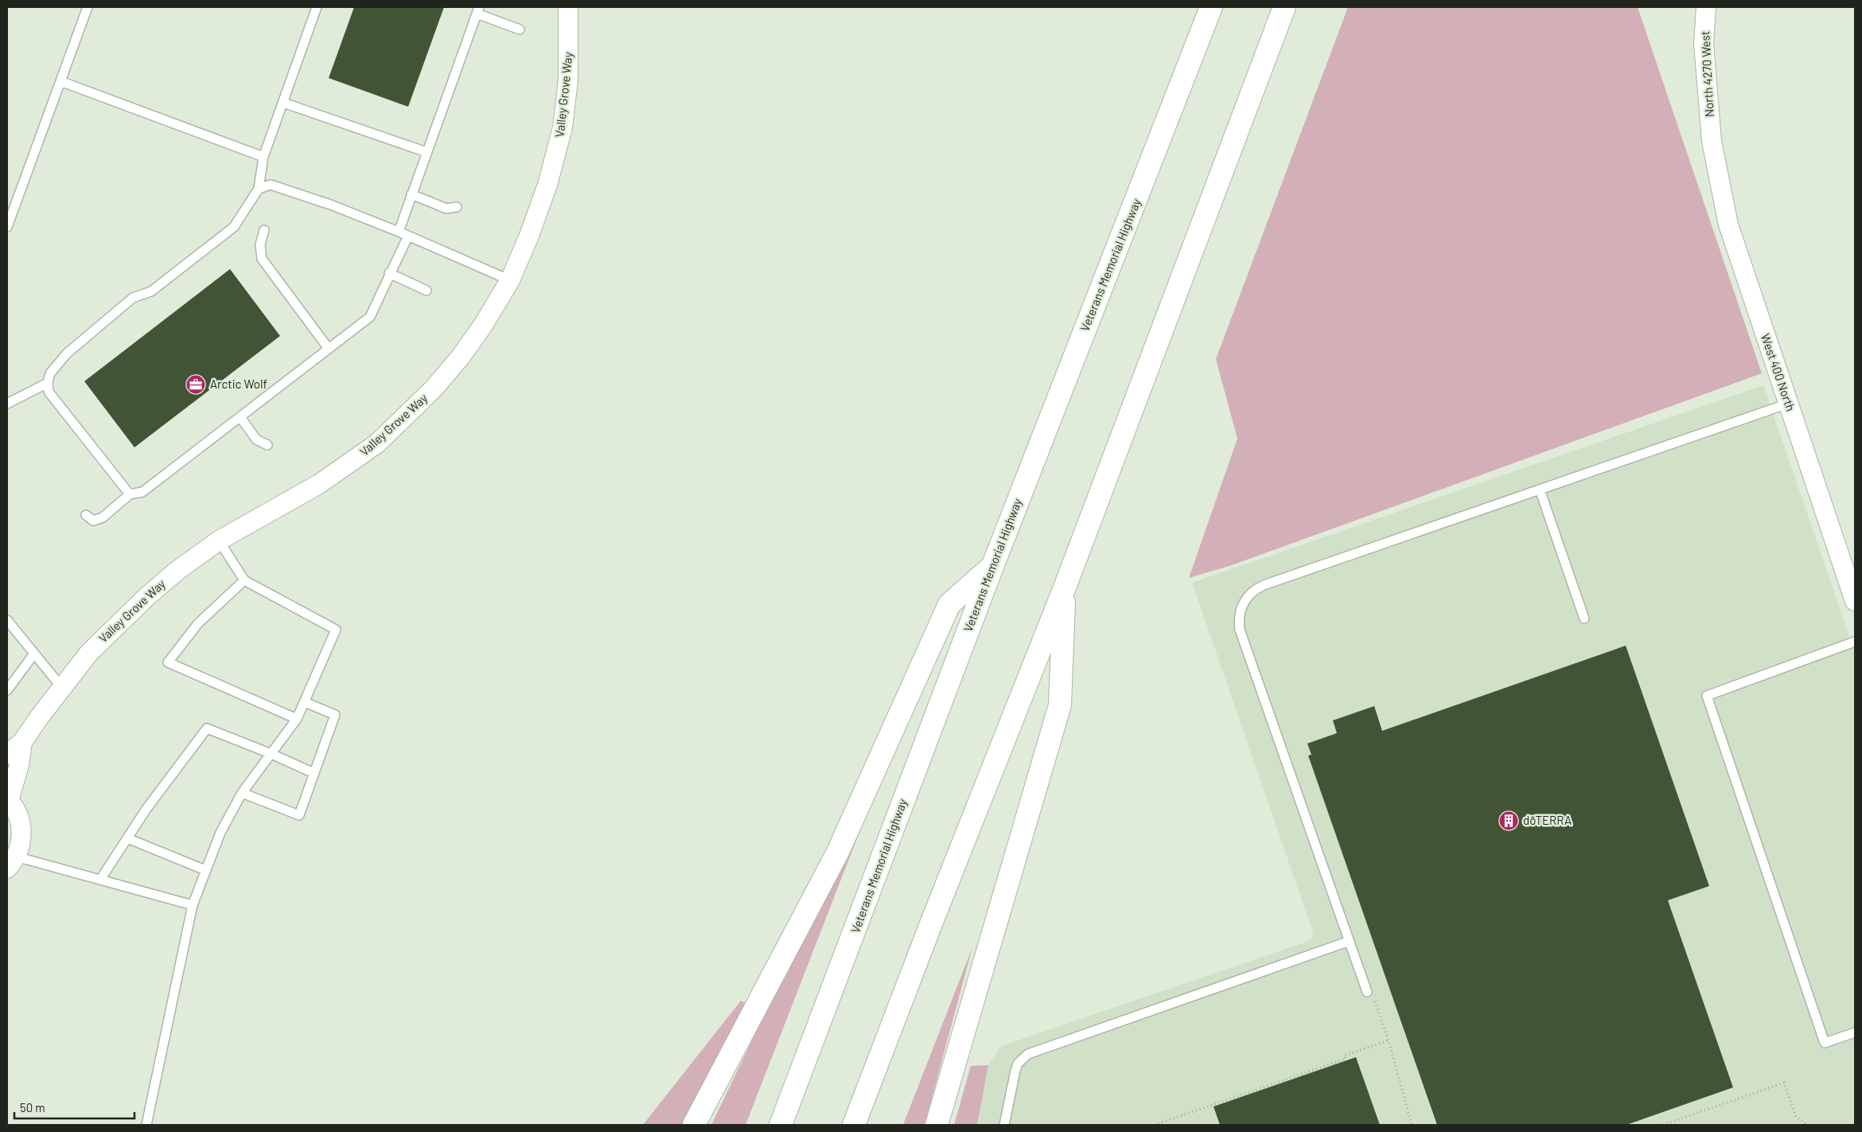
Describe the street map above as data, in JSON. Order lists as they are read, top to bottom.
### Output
{
  "streets": {
    "highway": ["Veterans Memorial Highway"],
    "street": ["North 4270 West", "Valley Grove Way", "West 400 North"]
  },
  "crossings": [
    ["North 4270 West", "West 400 North"]
  ],
  "places": {
    "office": ["Arctic Wolf"],
    "building": ["dōTERRA"]
  },
  "scale_bar": "50 m"
}
